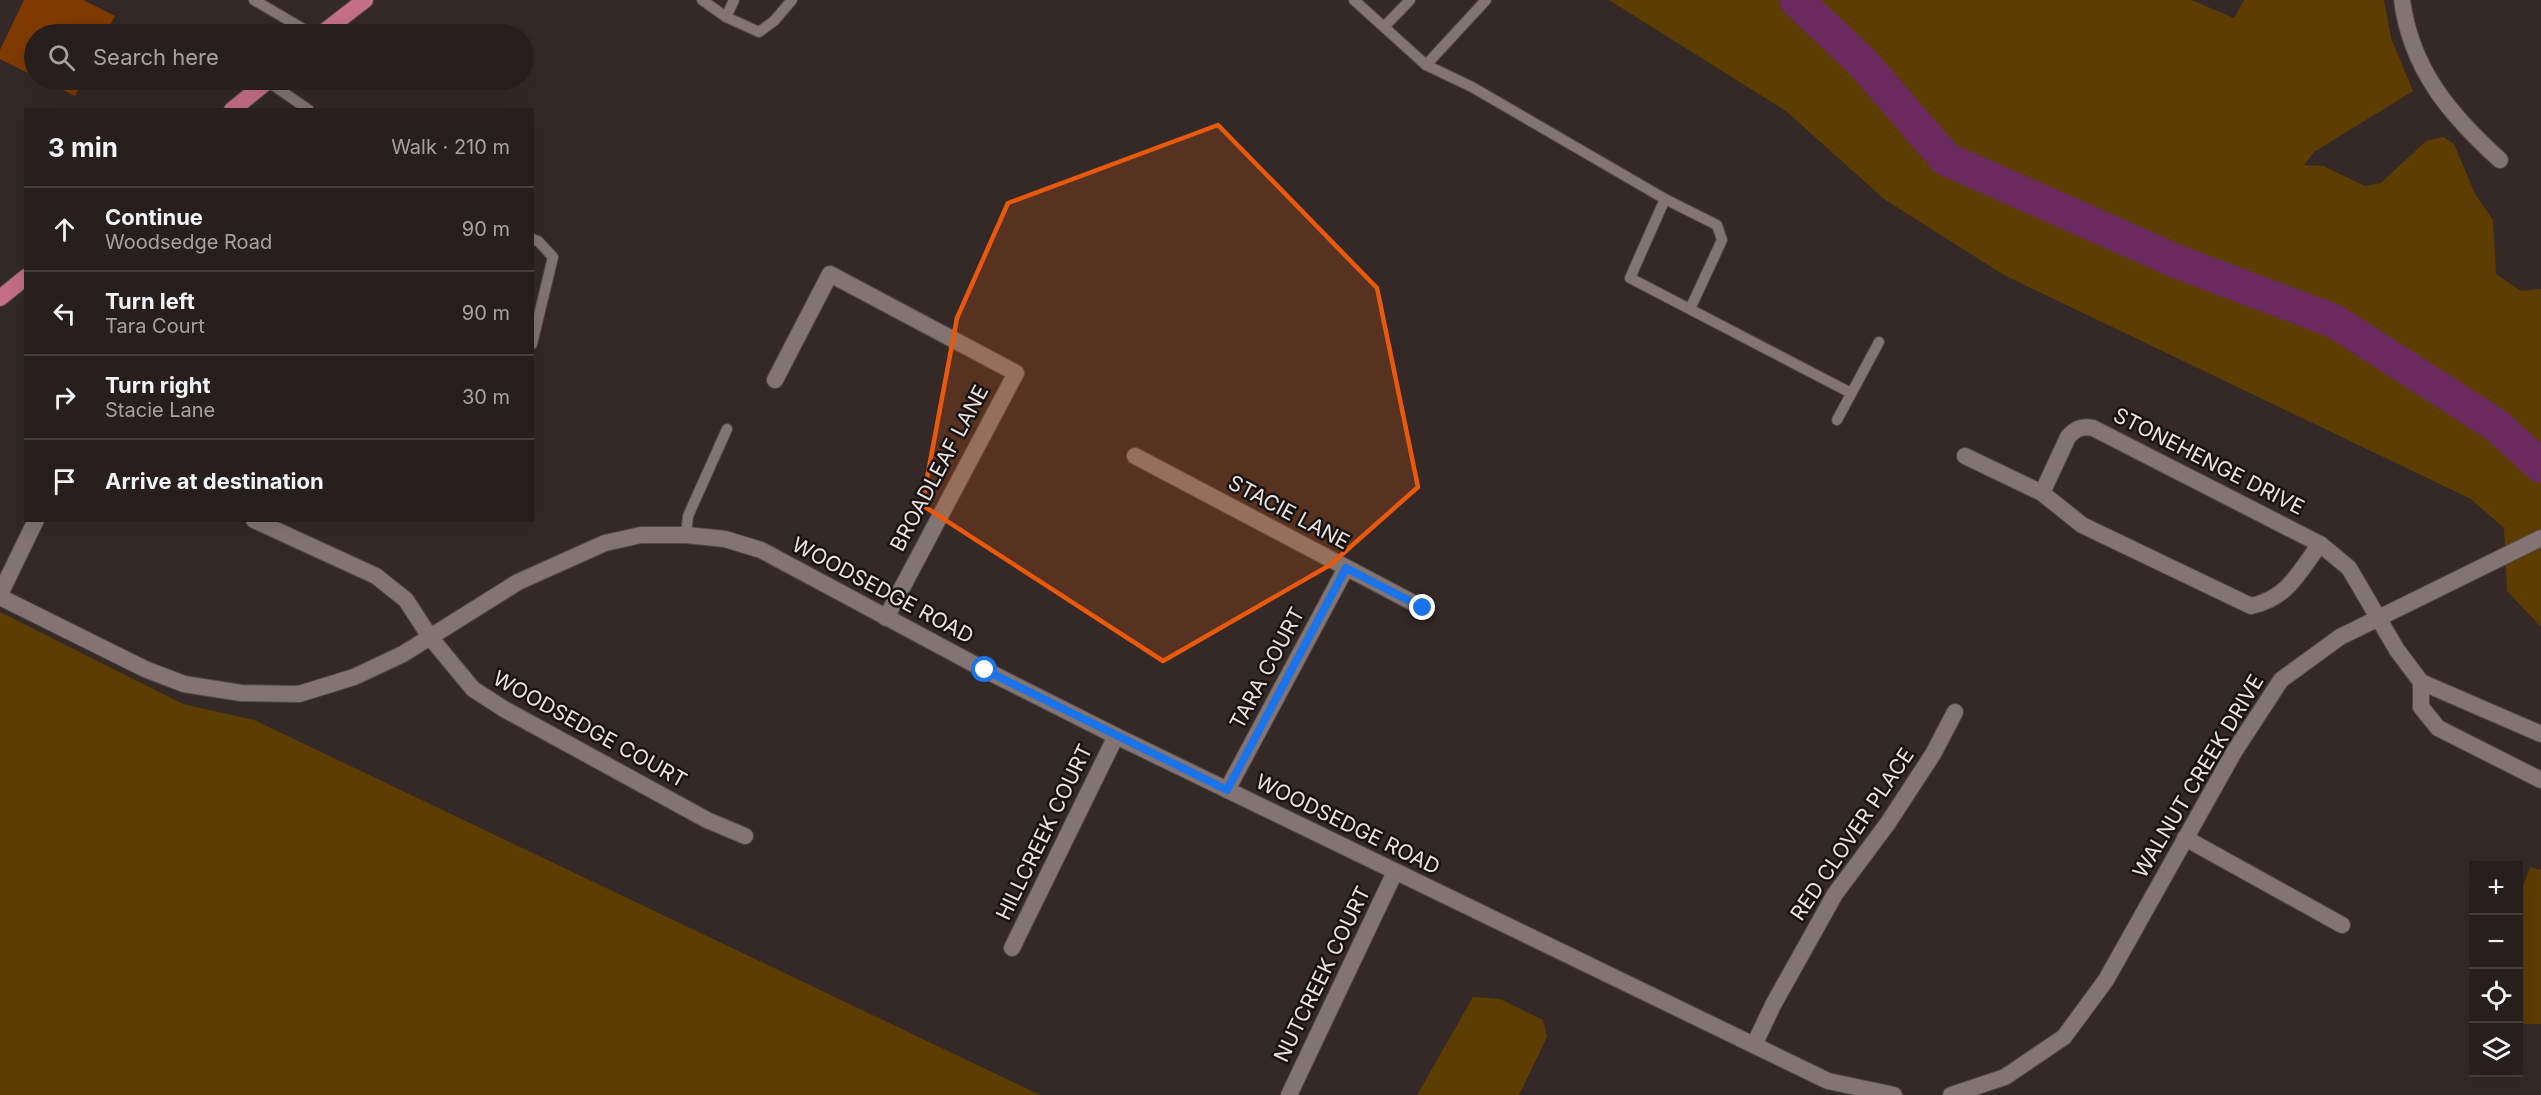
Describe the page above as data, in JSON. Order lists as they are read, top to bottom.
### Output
{
  "streets": {
    "street": [
      "STONEHENGE DRIVE",
      "BROADLEAF LANE",
      "STACIE LANE",
      "WOODSEDGE ROAD",
      "TARA COURT",
      "WOODSEDGE COURT",
      "WALNUT CREEK DRIVE",
      "HILLCREEK COURT",
      "RED CLOVER PLACE",
      "NUTCREEK COURT"
    ]
  },
  "crossings": [
    ["STONEHENGE DRIVE", "WALNUT CREEK DRIVE"],
    ["BROADLEAF LANE", "WOODSEDGE ROAD"],
    ["STACIE LANE", "TARA COURT"],
    ["WOODSEDGE ROAD", "TARA COURT"],
    ["WOODSEDGE ROAD", "WOODSEDGE COURT"],
    ["WOODSEDGE ROAD", "HILLCREEK COURT"],
    ["WOODSEDGE ROAD", "RED CLOVER PLACE"],
    ["WOODSEDGE ROAD", "NUTCREEK COURT"]
  ],
  "page": {
    "search": "Search here",
    "heading": ["3 min", "Walk · 210 m"],
    "list": [
      ["Continue", "Woodsedge Road", "90 m"],
      ["Turn left", "Tara Court", "90 m"],
      ["Turn right", "Stacie Lane", "30 m"],
      "Arrive at destination"
    ],
    "map_buttons": ["+", "−"]
  }
}
